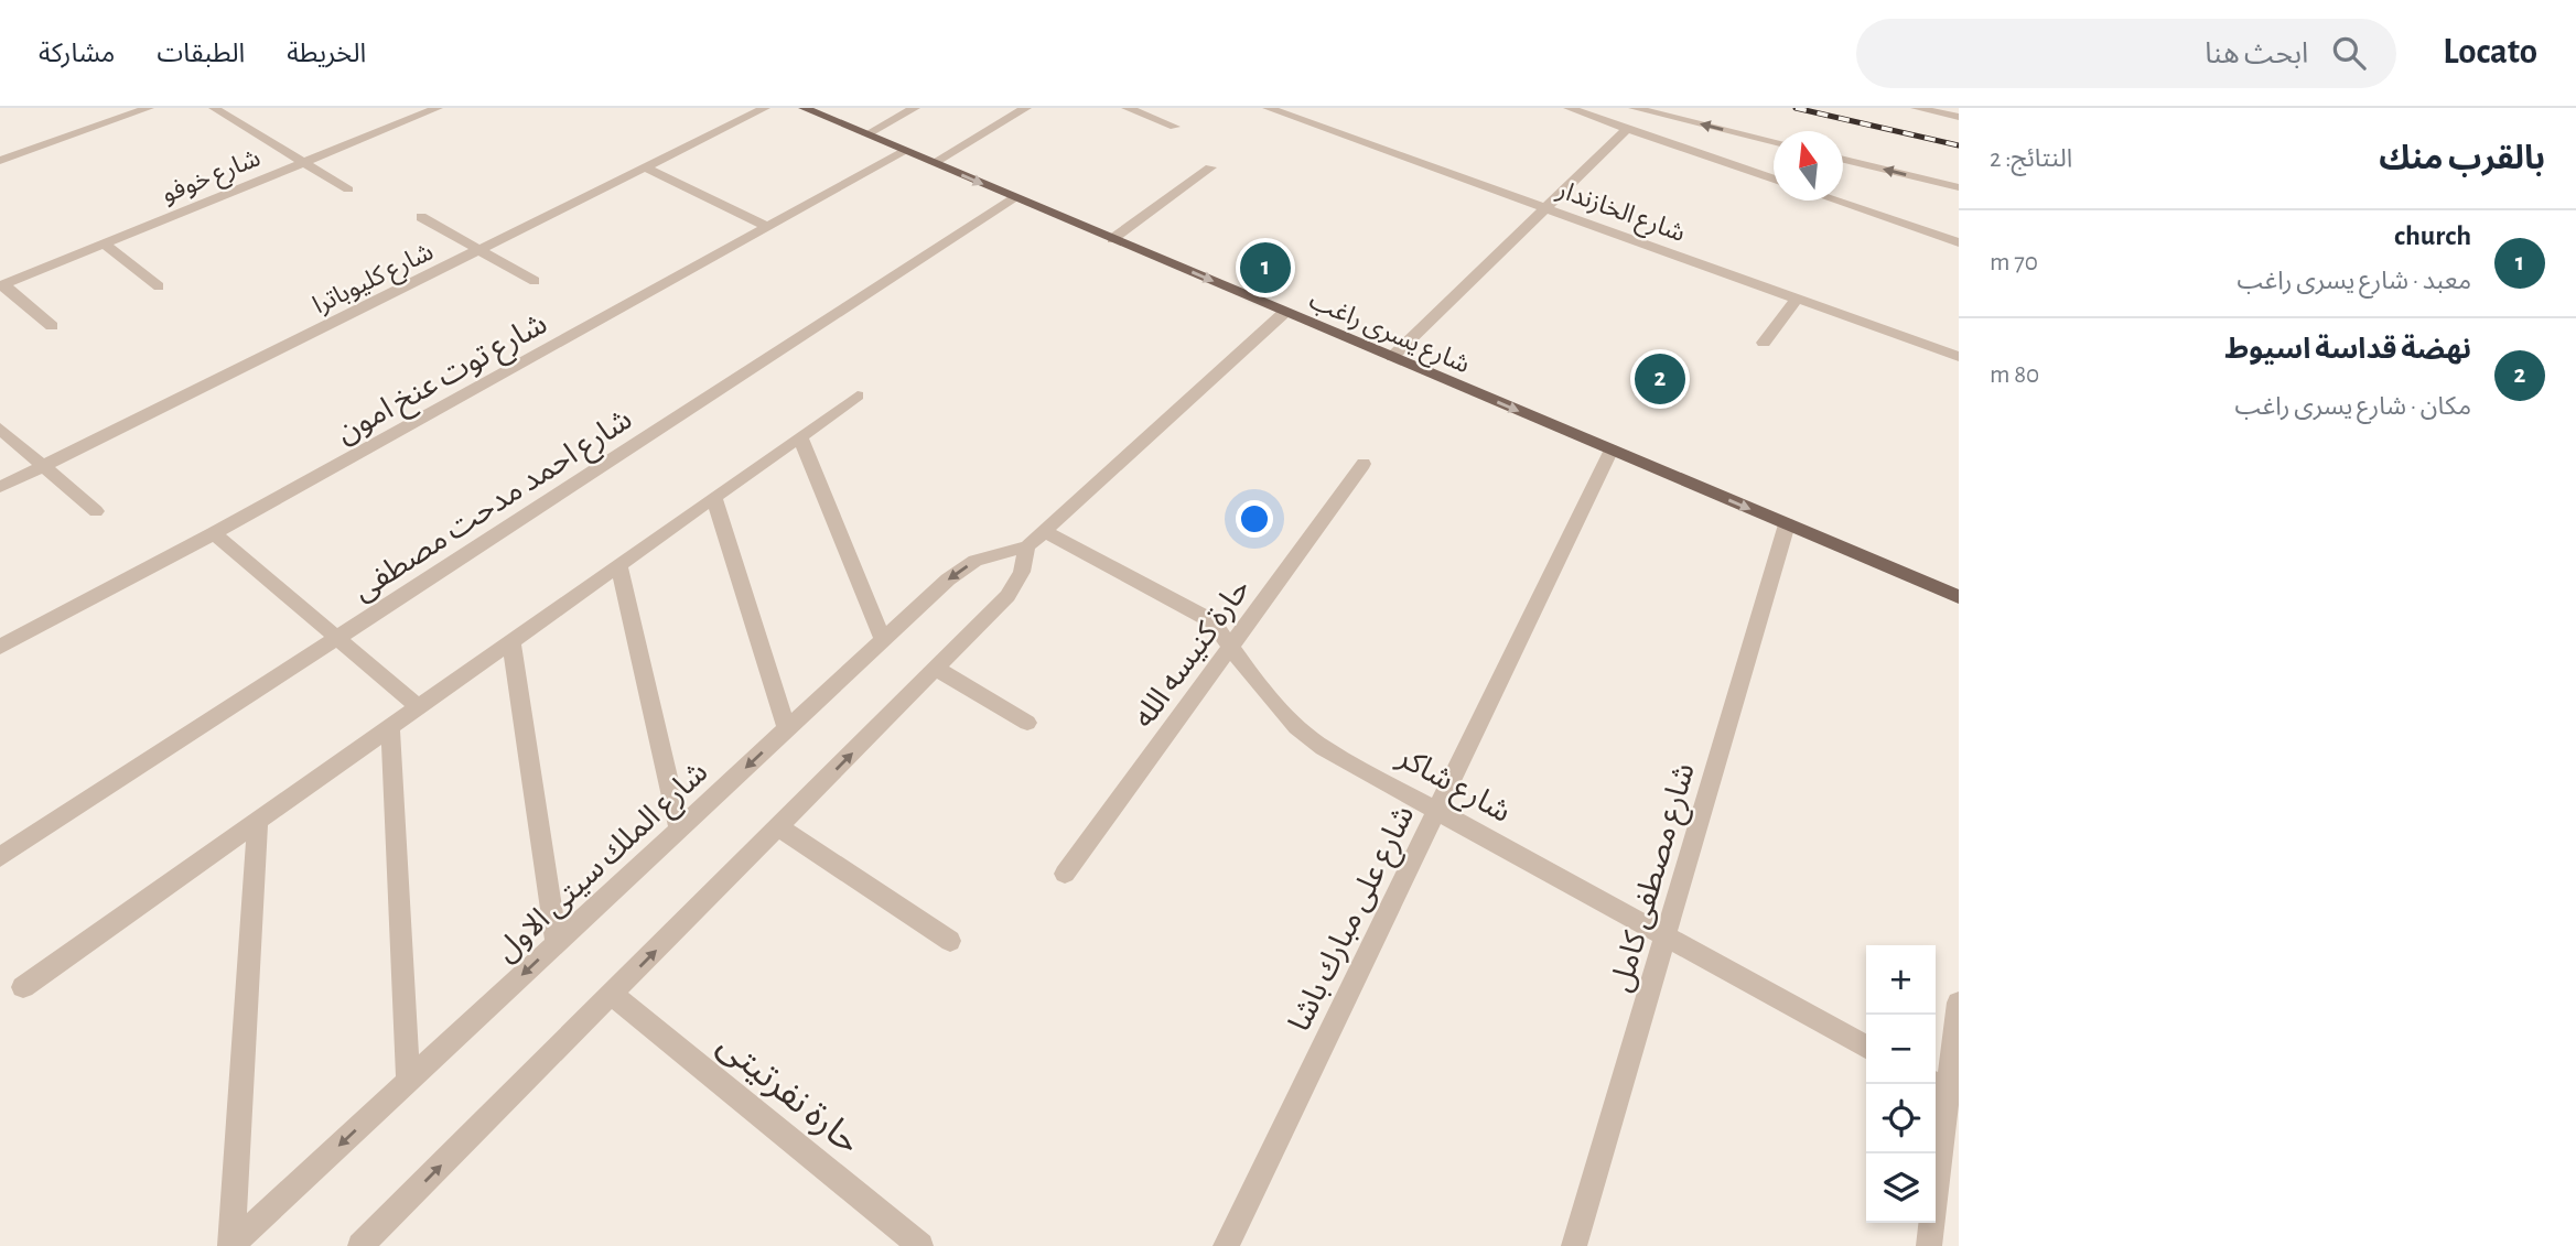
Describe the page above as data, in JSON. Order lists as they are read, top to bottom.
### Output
{
  "streets": {
    "main road": ["شارع يسرى راغب"],
    "street": [
      "شارع خوفو",
      "شارع الخازندار",
      "شارع كليوباترا",
      "شارع توت عنخ امون",
      "شارع احمد مدحت مصطفى",
      "حارة كنيسه الله",
      "شارع شاكر",
      "شارع الملك سيتى الاول",
      "شارع مصطفى كامل",
      "شارع على مبارك باشا",
      "حارة نفرتيتى"
    ]
  },
  "crossings": [
    ["شارع يسرى راغب", "شارع توت عنخ امون"],
    ["شارع يسرى راغب", "شارع احمد مدحت مصطفى"],
    ["شارع يسرى راغب", "شارع الملك سيتى الاول"],
    ["شارع يسرى راغب", "شارع مصطفى كامل"],
    ["شارع يسرى راغب", "شارع على مبارك باشا"],
    ["حارة كنيسه الله", "شارع شاكر"],
    ["شارع شاكر", "شارع الملك سيتى الاول"],
    ["شارع شاكر", "شارع مصطفى كامل"],
    ["شارع شاكر", "شارع على مبارك باشا"],
    ["شارع الملك سيتى الاول", "حارة نفرتيتى"]
  ],
  "one_way": ["شارع يسرى راغب"],
  "north": "top",
  "page": {
    "header": "Locato",
    "search": "ابحث هنا",
    "nav": ["الخريطة", "الطبقات", "مشاركة"],
    "heading": ["بالقرب منك", "النتائج: 2"],
    "list": [
      {
        "mark": "1",
        "name": "church",
        "note": "معبد · شارع يسرى راغب",
        "value": "70 m"
      },
      {
        "mark": "2",
        "name": "نهضة قداسة اسيوط",
        "note": "مكان · شارع يسرى راغب",
        "value": "80 m"
      }
    ],
    "pins": ["1", "2"],
    "map_buttons": ["+", "−"]
  }
}
